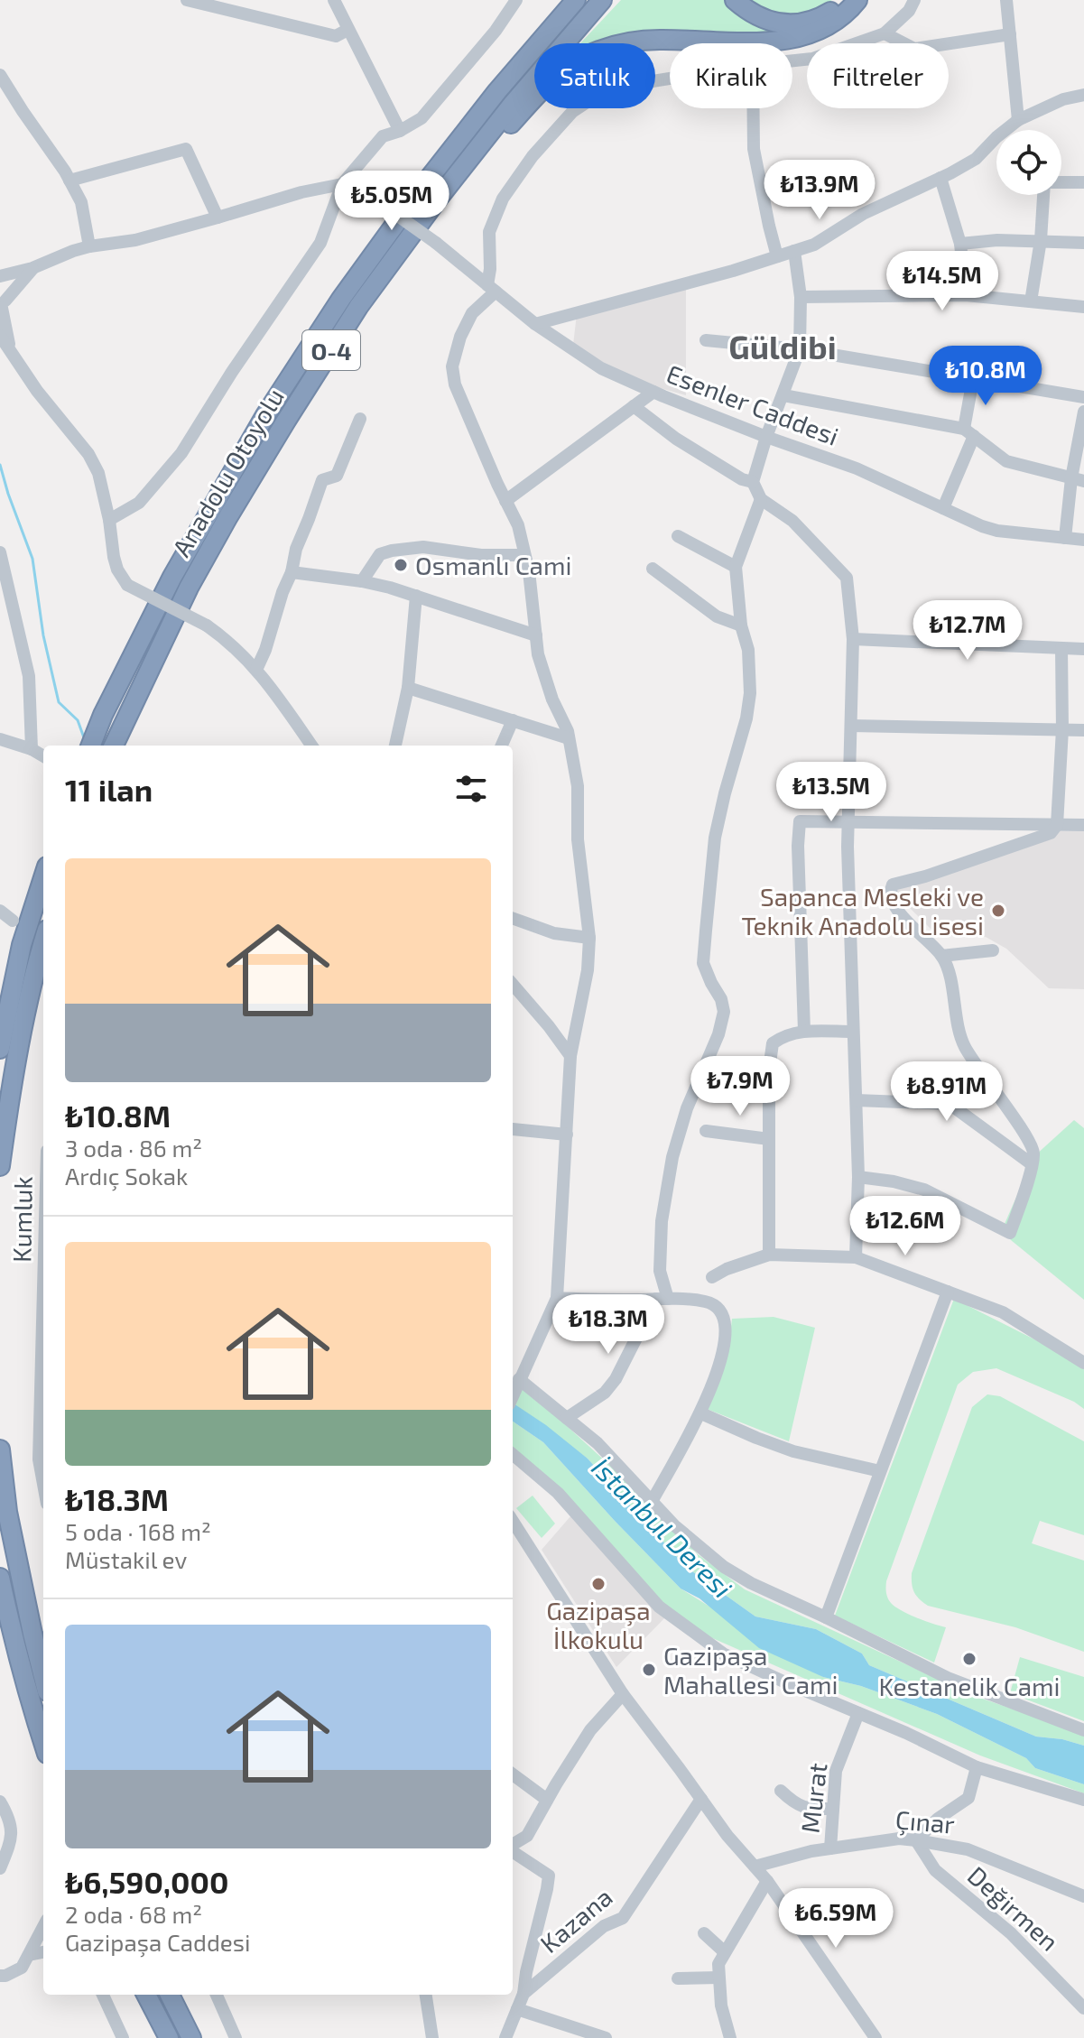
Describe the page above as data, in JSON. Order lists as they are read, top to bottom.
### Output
{
  "streets": {
    "highway": ["O-4", "Anadolu Otoyolu"],
    "street": [
      "Esenler Caddesi",
      "Kumluk",
      "Murat",
      "Çınar",
      "Değirmen",
      "Kazana"
    ]
  },
  "crossings": [
    ["Murat", "Çınar"],
    ["Çınar", "Değirmen"]
  ],
  "districts": ["Güldibi"],
  "water": ["İstanbul Deresi"],
  "places": [
    "Osmanlı Cami",
    "Sapanca Mesleki ve Teknik Anadolu Lisesi",
    "Gazipaşa İlkokulu",
    "Kestanelik Cami",
    "Gazipaşa Mahallesi Cami"
  ],
  "page": {
    "chip": ["Satılık", "Kiralık", "Filtreler"],
    "price": [
      "₺13.9M",
      "₺5.05M",
      "₺14.5M",
      "₺10.8M",
      "₺12.7M",
      "₺13.5M",
      "₺7.9M",
      "₺8.91M",
      "₺12.6M",
      "₺18.3M",
      "₺6.59M"
    ],
    "heading": "11 ilan",
    "list": [
      {
        "name": "₺10.8M",
        "note": "3 oda · 86 m² · Ardıç Sokak"
      },
      {
        "name": "₺18.3M",
        "note": "5 oda · 168 m² · Müstakil ev"
      },
      {
        "name": "₺6,590,000",
        "note": "2 oda · 68 m² · Gazipaşa Caddesi"
      }
    ]
  }
}
